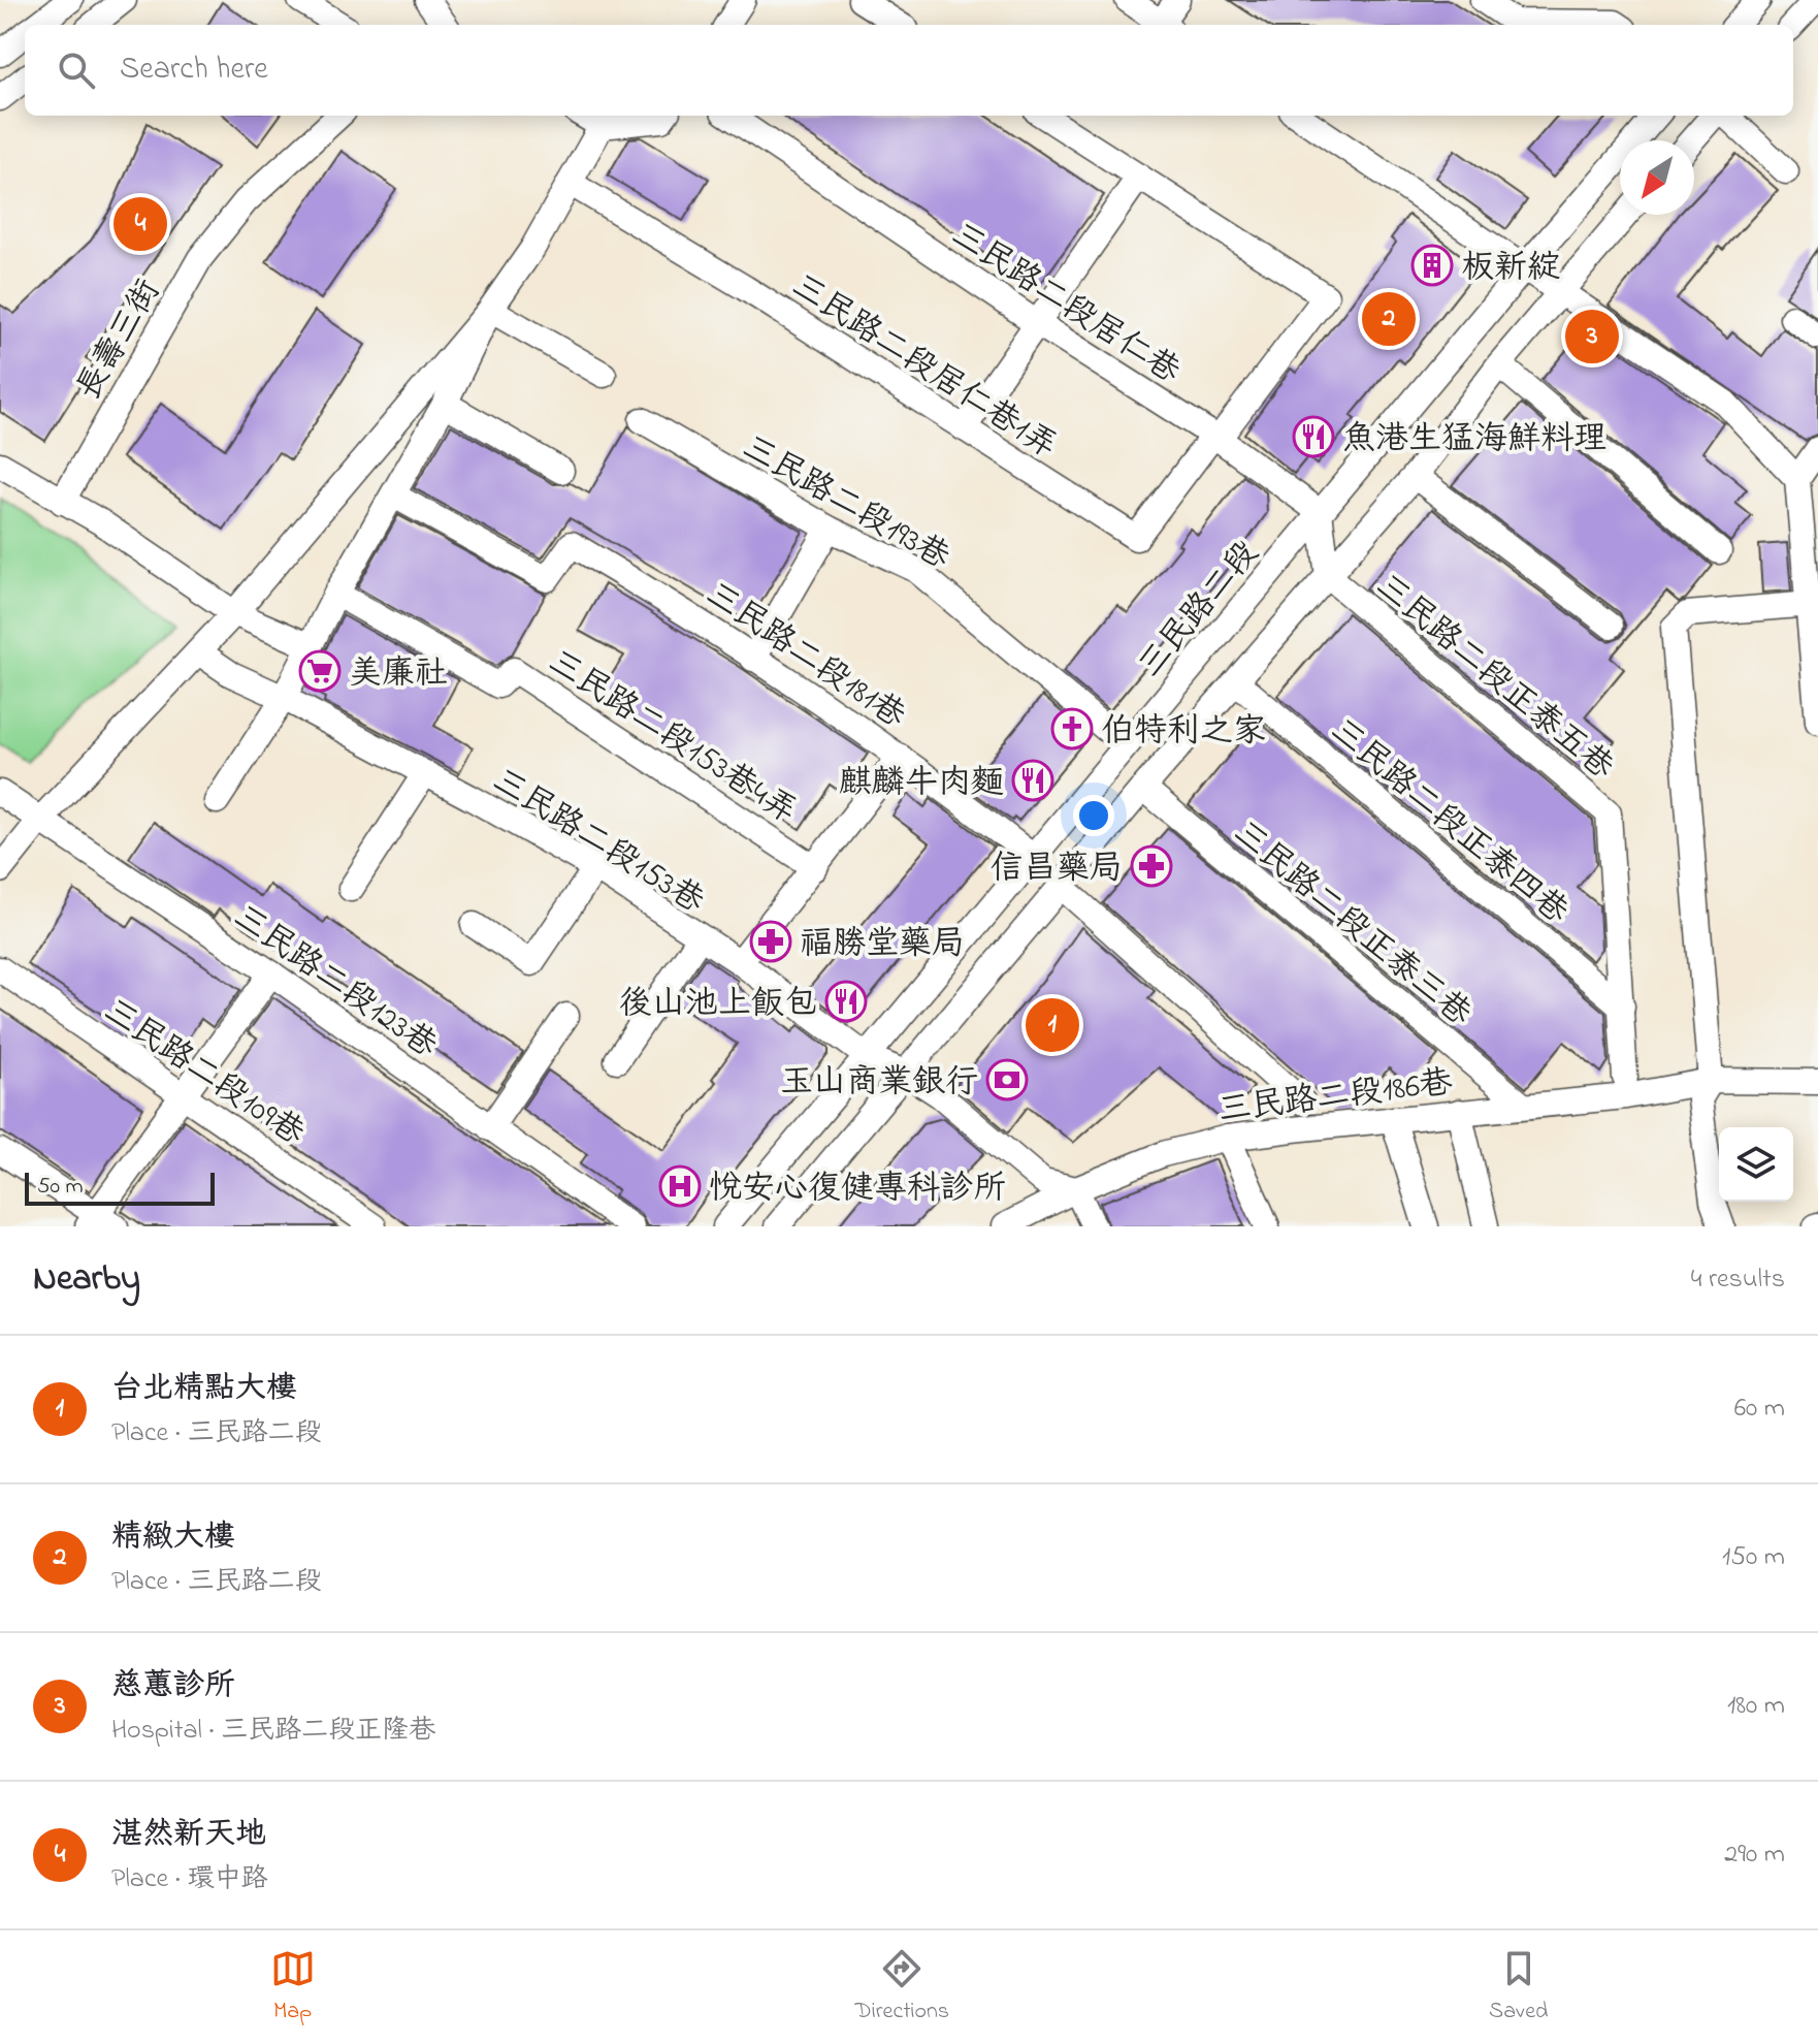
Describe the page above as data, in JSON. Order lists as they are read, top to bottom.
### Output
{
  "streets": {
    "street": [
      "三民路二段居仁巷",
      "長壽三街",
      "三民路二段居仁巷1弄",
      "三民路二段193巷",
      "三民路二段",
      "三民路二段181巷",
      "三民路二段正泰五巷",
      "三民路二段153巷4弄",
      "三民路二段正泰四巷",
      "三民路二段153巷",
      "三民路二段正泰三巷",
      "三民路二段123巷",
      "三民路二段109巷",
      "三民路二段186巷"
    ]
  },
  "crossings": [
    ["三民路二段居仁巷", "三民路二段居仁巷1弄"],
    ["三民路二段居仁巷", "三民路二段"],
    ["三民路二段193巷", "三民路二段"],
    ["三民路二段", "三民路二段181巷"],
    ["三民路二段", "三民路二段153巷"],
    ["三民路二段正泰五巷", "三民路二段正泰四巷"],
    ["三民路二段正泰三巷", "三民路二段186巷"]
  ],
  "places": {
    "building": ["板新綻"],
    "restaurant": ["魚港生猛海鮮料理", "麒麟牛肉麵", "後山池上飯包"],
    "supermarket": ["美廉社"],
    "church": ["伯特利之家"],
    "pharmacy": ["信昌藥局", "福勝堂藥局"],
    "bank": ["玉山商業銀行"],
    "hospital": ["悅安心復健專科診所"]
  },
  "scale_bar": "50 m",
  "north": "bottom left",
  "page": {
    "search": "Search here",
    "pins": [
      "4",
      "2",
      "3",
      "1"
    ],
    "scale": "50 m",
    "heading": ["Nearby", "4 results"],
    "list": [
      {
        "mark": "1",
        "name": "台北精點大樓",
        "note": "Place · 三民路二段",
        "value": "60 m"
      },
      {
        "mark": "2",
        "name": "精緻大樓",
        "note": "Place · 三民路二段",
        "value": "150 m"
      },
      {
        "mark": "3",
        "name": "慈蕙診所",
        "note": "Hospital · 三民路二段正隆巷",
        "value": "180 m"
      },
      {
        "mark": "4",
        "name": "湛然新天地",
        "note": "Place · 環中路",
        "value": "290 m"
      }
    ],
    "nav": ["Map", "Directions", "Saved"]
  }
}
